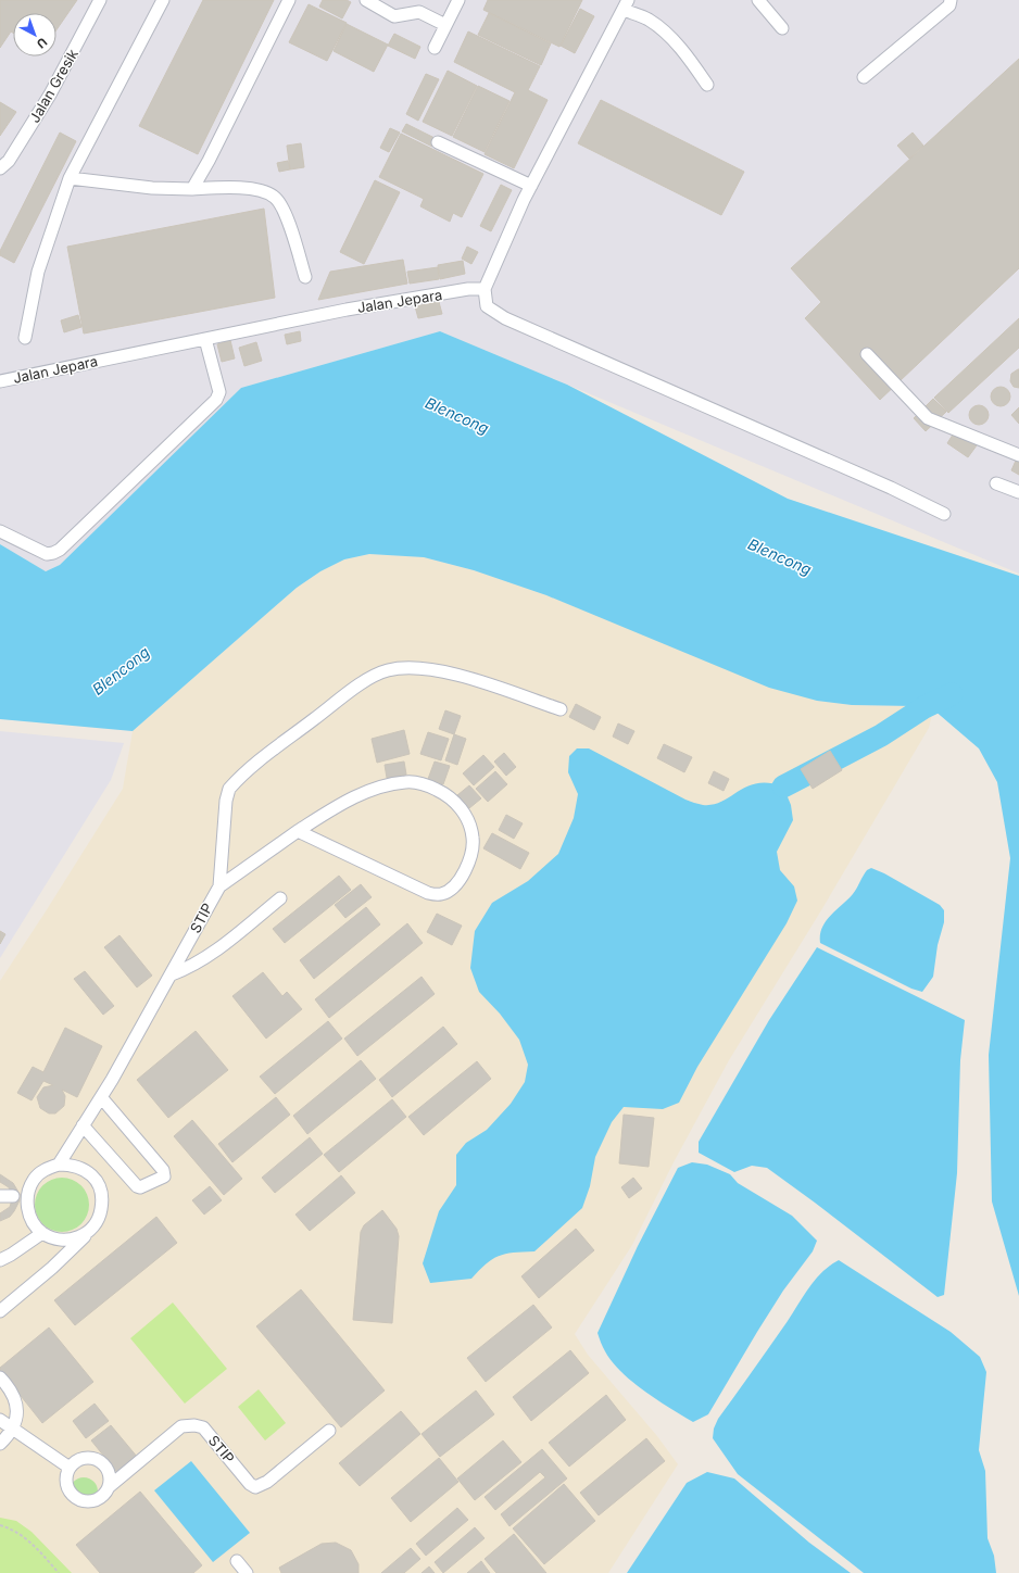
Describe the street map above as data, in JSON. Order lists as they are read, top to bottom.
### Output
{
  "streets": {
    "street": ["Jalan Gresik", "Jalan Jepara", "STIP"]
  },
  "water": ["Blencong"],
  "north": "bottom right"
}
